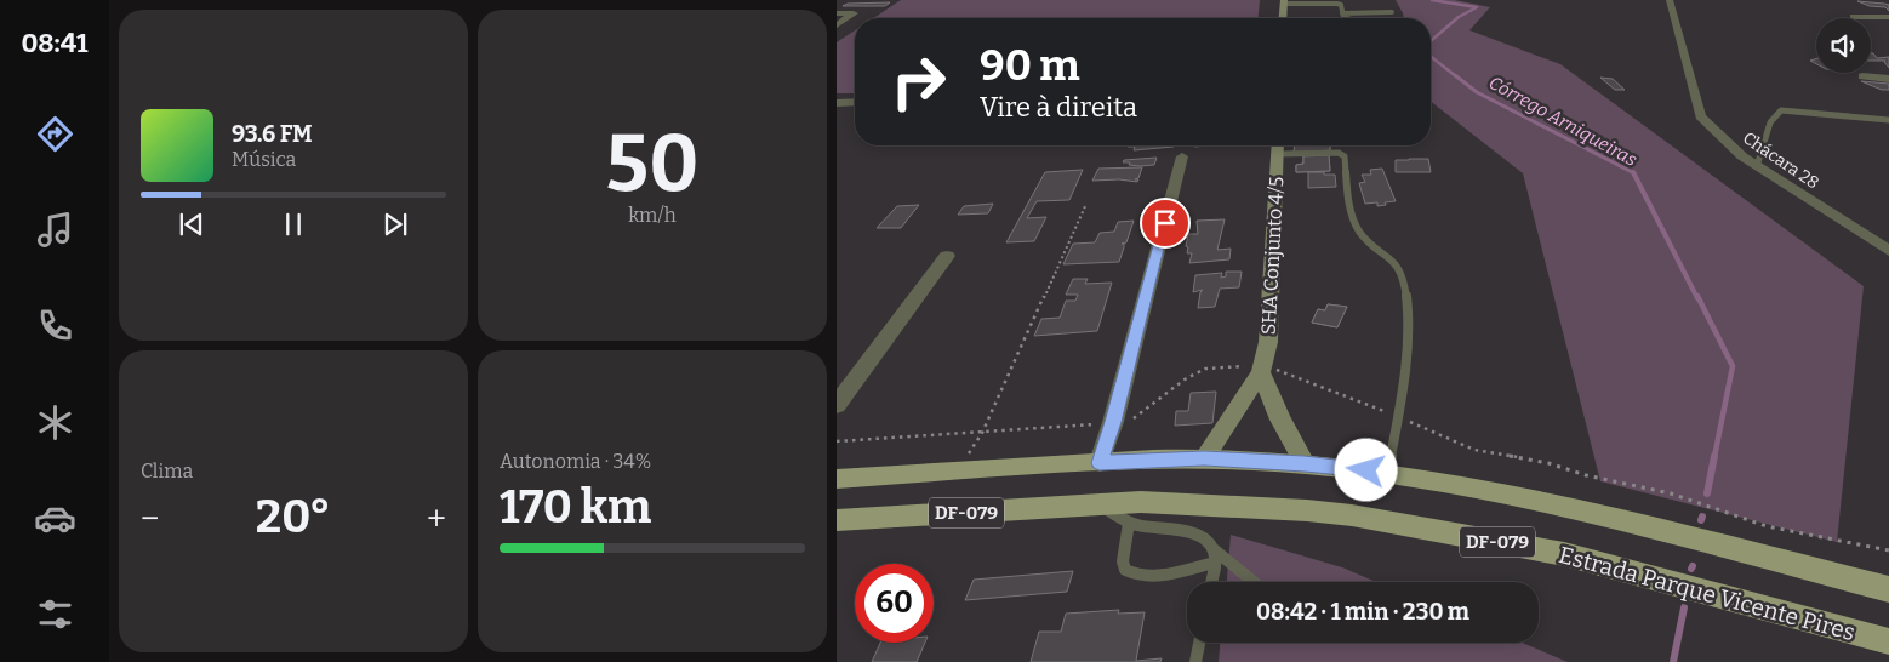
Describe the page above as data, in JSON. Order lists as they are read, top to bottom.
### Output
{
  "streets": {
    "main road": ["DF-079", "Estrada Parque Vicente Pires"],
    "street": ["Chácara 28", "SHA Conjunto 4/5"]
  },
  "crossings": [
    ["SHA Conjunto 4/5", "DF-079"]
  ],
  "water": ["Córrego Arniqueiras"],
  "page": {
    "tabs": "08:41",
    "tile": [
      ["50", "km/h"],
      "Clima",
      ["Autonomia · 34%", "170 km"]
    ],
    "turn": ["90 m", "Vire à direita"],
    "song": ["93.6 FM", "Música"],
    "heat": ["−", "20°", "+"],
    "limit": "60",
    "trip": "08:42 · 1 min · 230 m"
  }
}
